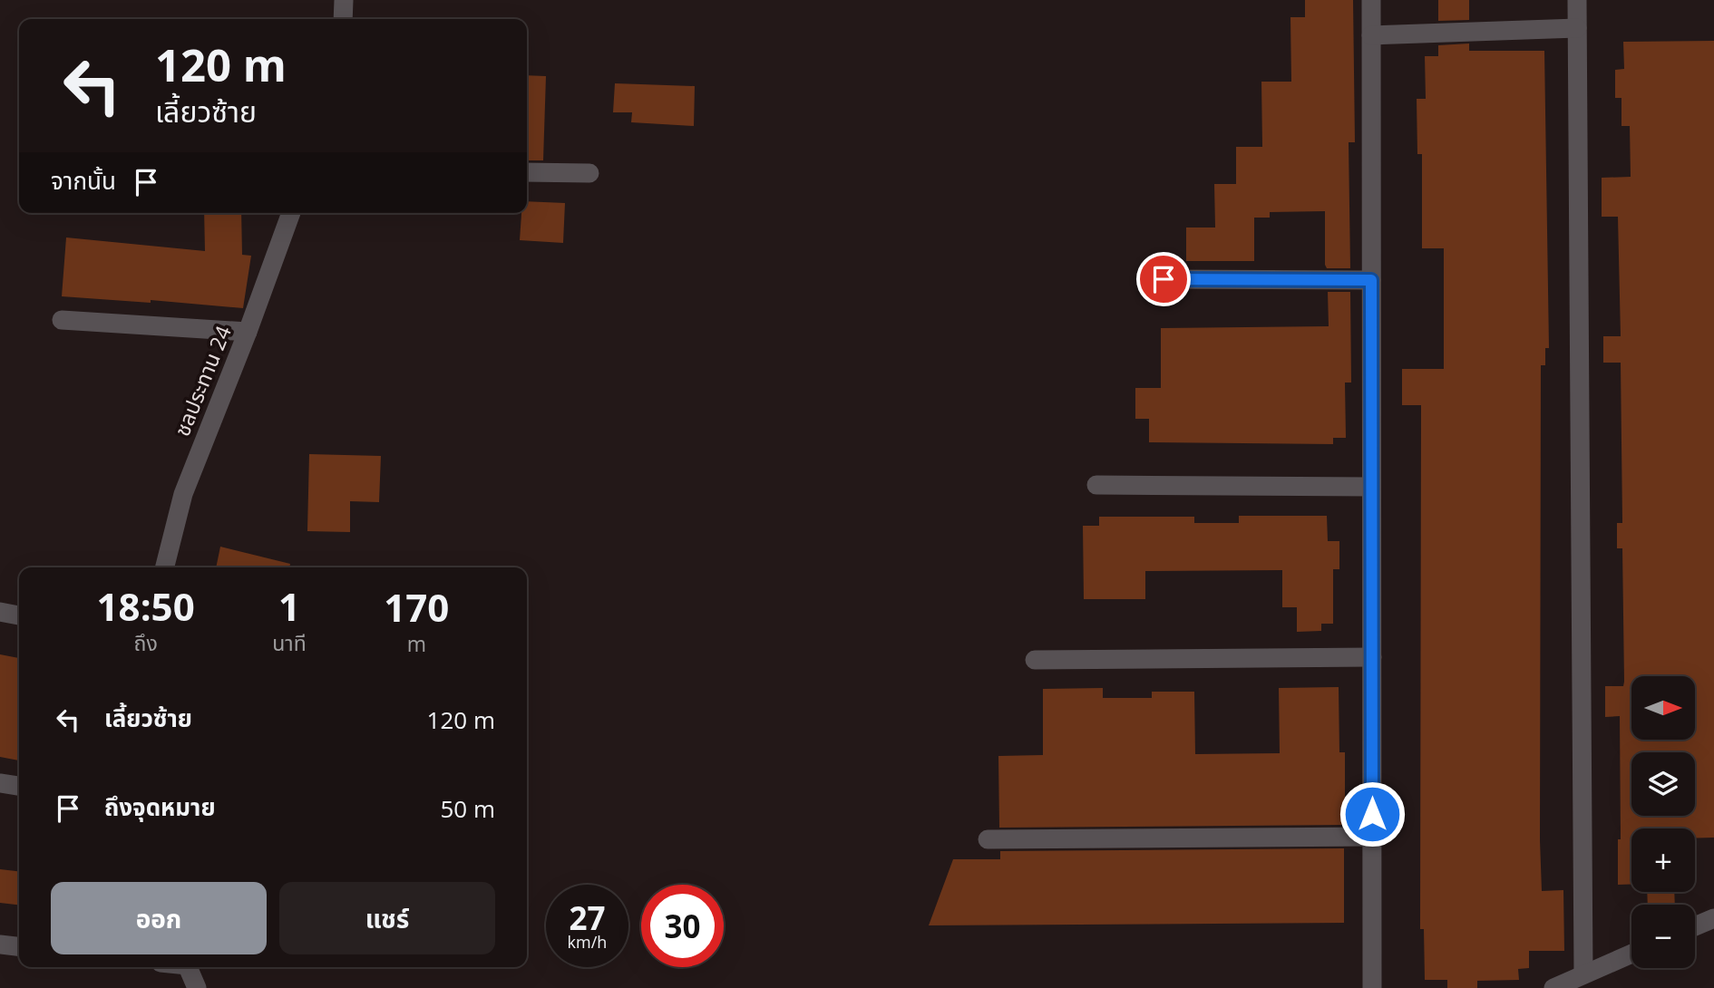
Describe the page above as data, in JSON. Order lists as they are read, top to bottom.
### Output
{
  "streets": {
    "street": ["ชลประทาน 24"]
  },
  "north": "right",
  "page": {
    "turn": ["120 m", "เลี้ยวซ้าย"],
    "then": "จากนั้น",
    "eta": [
      "18:50",
      "ถึง",
      "1",
      "นาที",
      "170",
      "m"
    ],
    "list": [
      {
        "name": "เลี้ยวซ้าย",
        "value": "120 m"
      },
      {
        "name": "ถึงจุดหมาย",
        "value": "50 m"
      }
    ],
    "map_buttons": ["+", "−"],
    "buttons": ["ออก", "แชร์"],
    "speed": "27 km/h",
    "limit": "30"
  }
}
